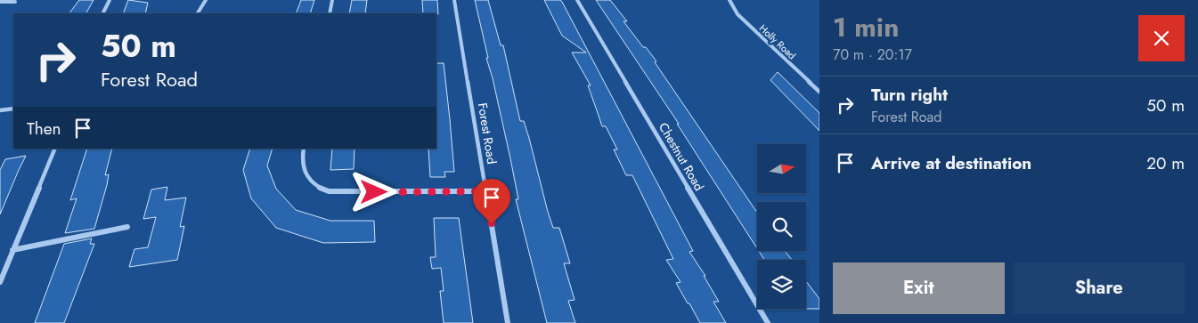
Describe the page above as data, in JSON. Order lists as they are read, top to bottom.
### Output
{
  "streets": {
    "street": ["Holly Road", "Forest Road", "Chestnut Road"]
  },
  "north": "right",
  "page": {
    "heading": ["1 min", "70 m · 20:17"],
    "turn": ["50 m", "Forest Road"],
    "list": [
      {
        "name": "Turn right",
        "note": "Forest Road",
        "value": "50 m"
      },
      {
        "name": "Arrive at destination",
        "value": "20 m"
      }
    ],
    "then": "Then",
    "buttons": ["Exit", "Share"]
  }
}
